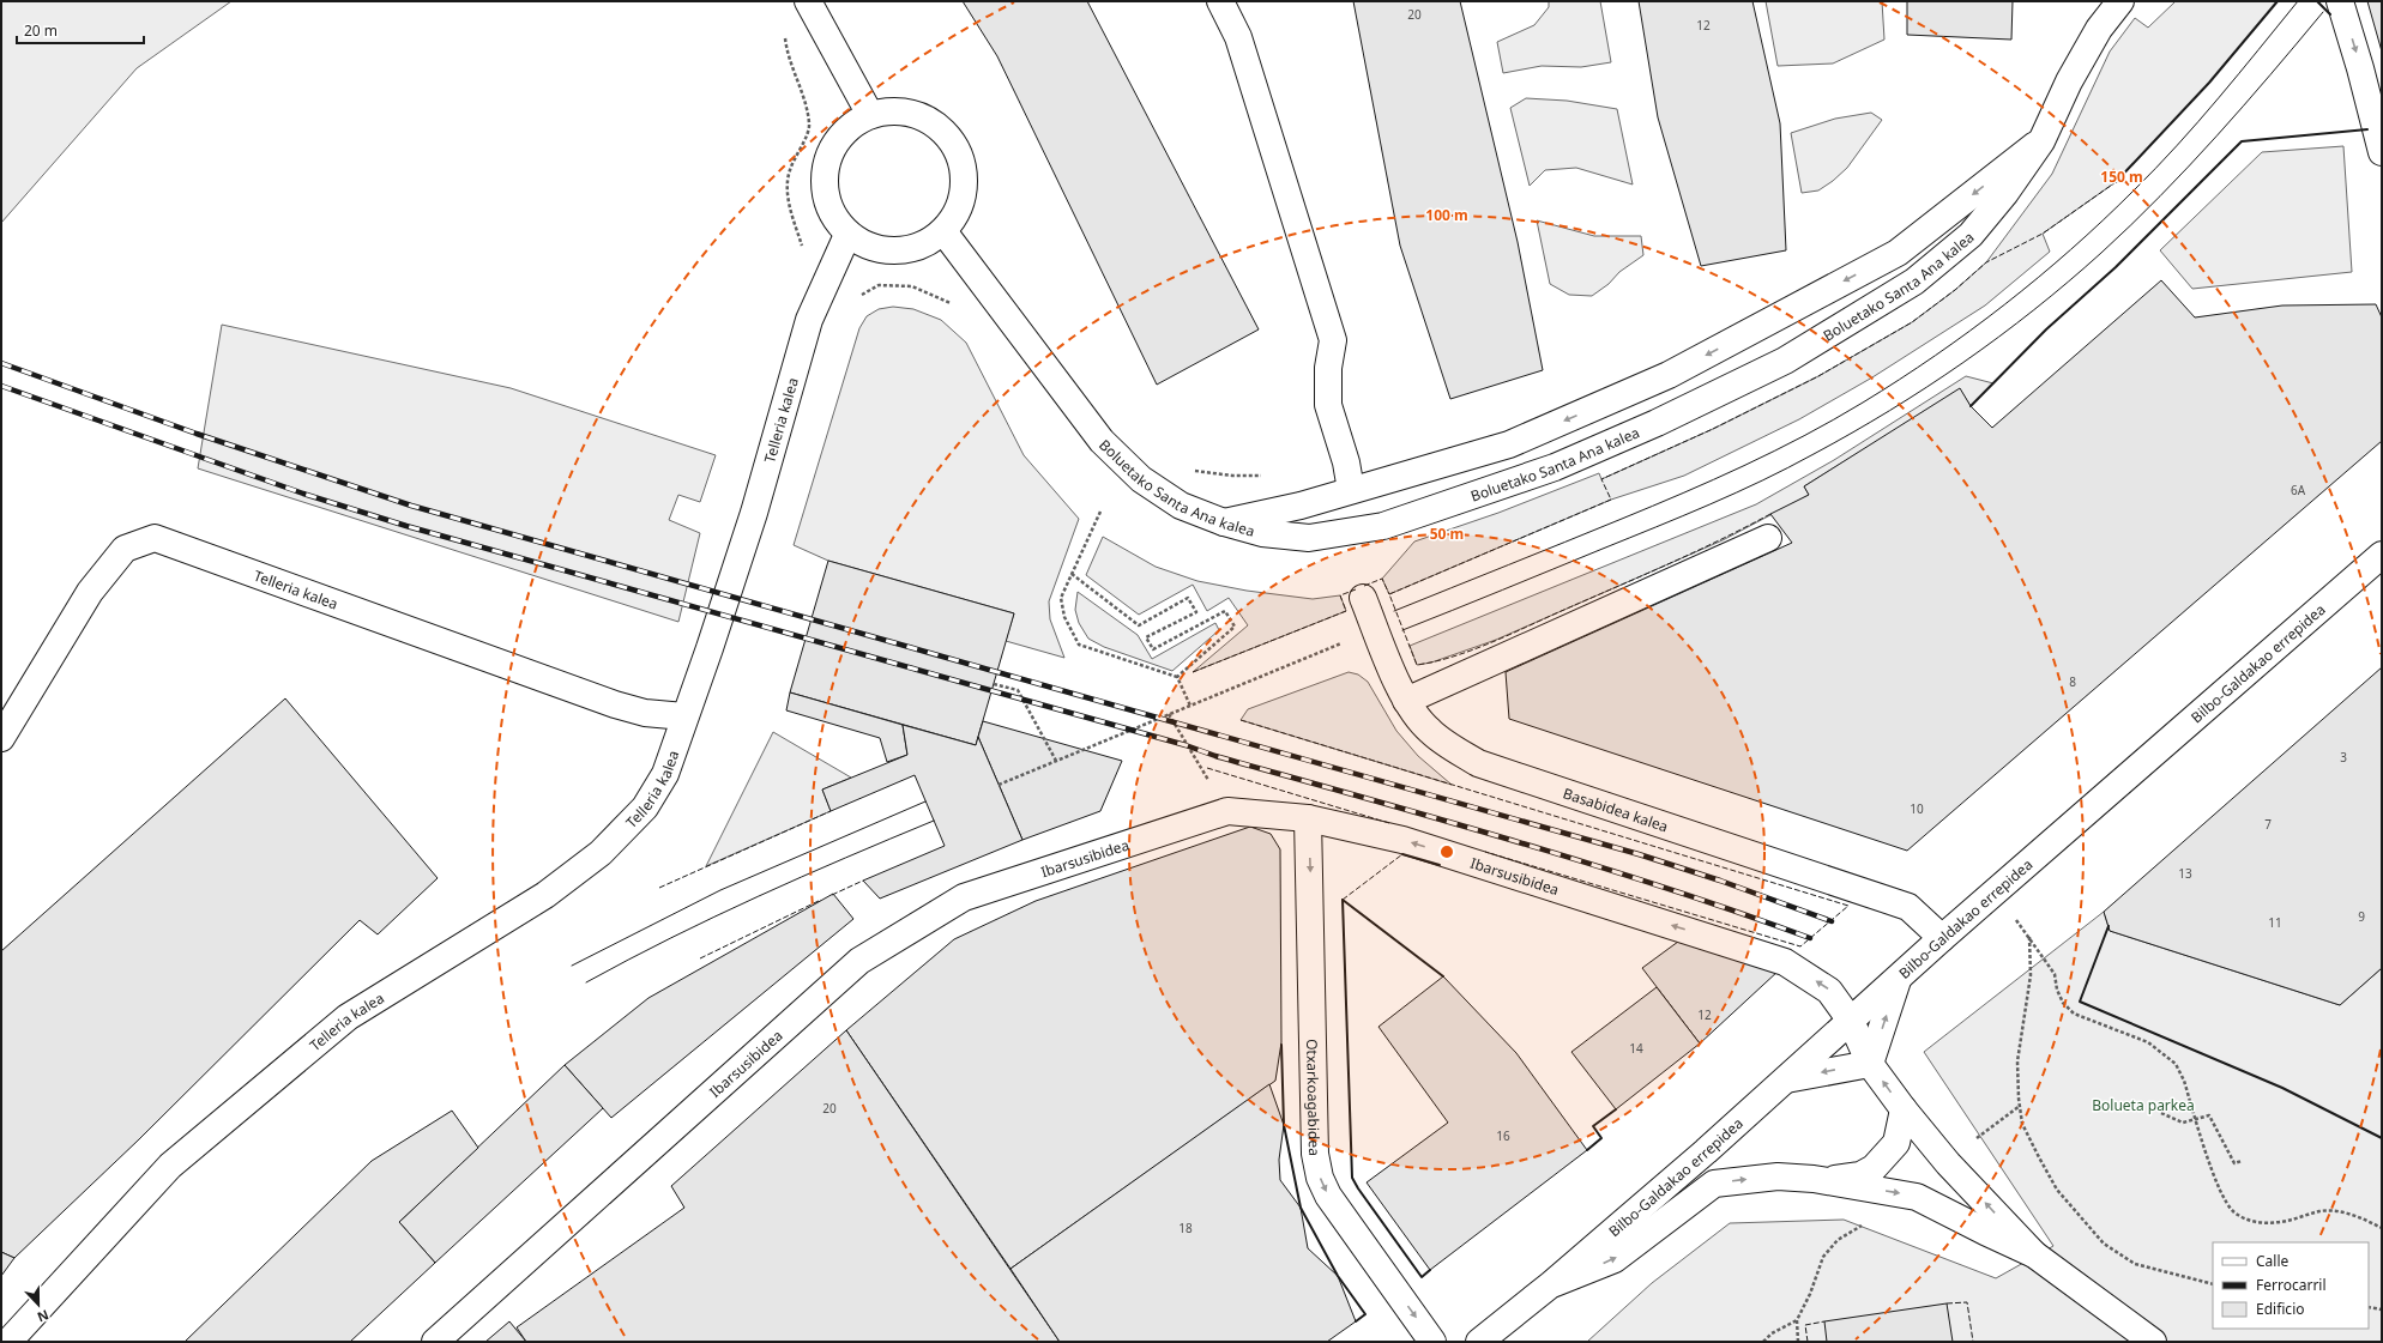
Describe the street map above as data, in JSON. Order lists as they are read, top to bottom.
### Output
{
  "streets": {
    "street": [
      "Boluetako Santa Ana kalea",
      "Telleria kalea",
      "Bilbo-Galdakao errepidea",
      "Basabidea kalea",
      "Ibarsusibidea",
      "Otxarkoagabidea"
    ]
  },
  "crossings": [
    ["Boluetako Santa Ana kalea", "Telleria kalea"],
    ["Bilbo-Galdakao errepidea", "Basabidea kalea"],
    ["Bilbo-Galdakao errepidea", "Ibarsusibidea"],
    ["Ibarsusibidea", "Otxarkoagabidea"]
  ],
  "one_way": ["Ibarsusibidea", "Otxarkoagabidea"],
  "parks": ["Bolueta parkea"],
  "house_numbers": [
    "20",
    "12",
    "6A",
    "8",
    "3",
    "10",
    "7",
    "13",
    "9",
    "11",
    "12",
    "14",
    "20",
    "16",
    "18"
  ],
  "legend": ["Calle", "Ferrocarril", "Edificio"],
  "scale_bar": "20 m",
  "north": "bottom",
  "rings": ["150 m", "100 m", "50 m"]
}
